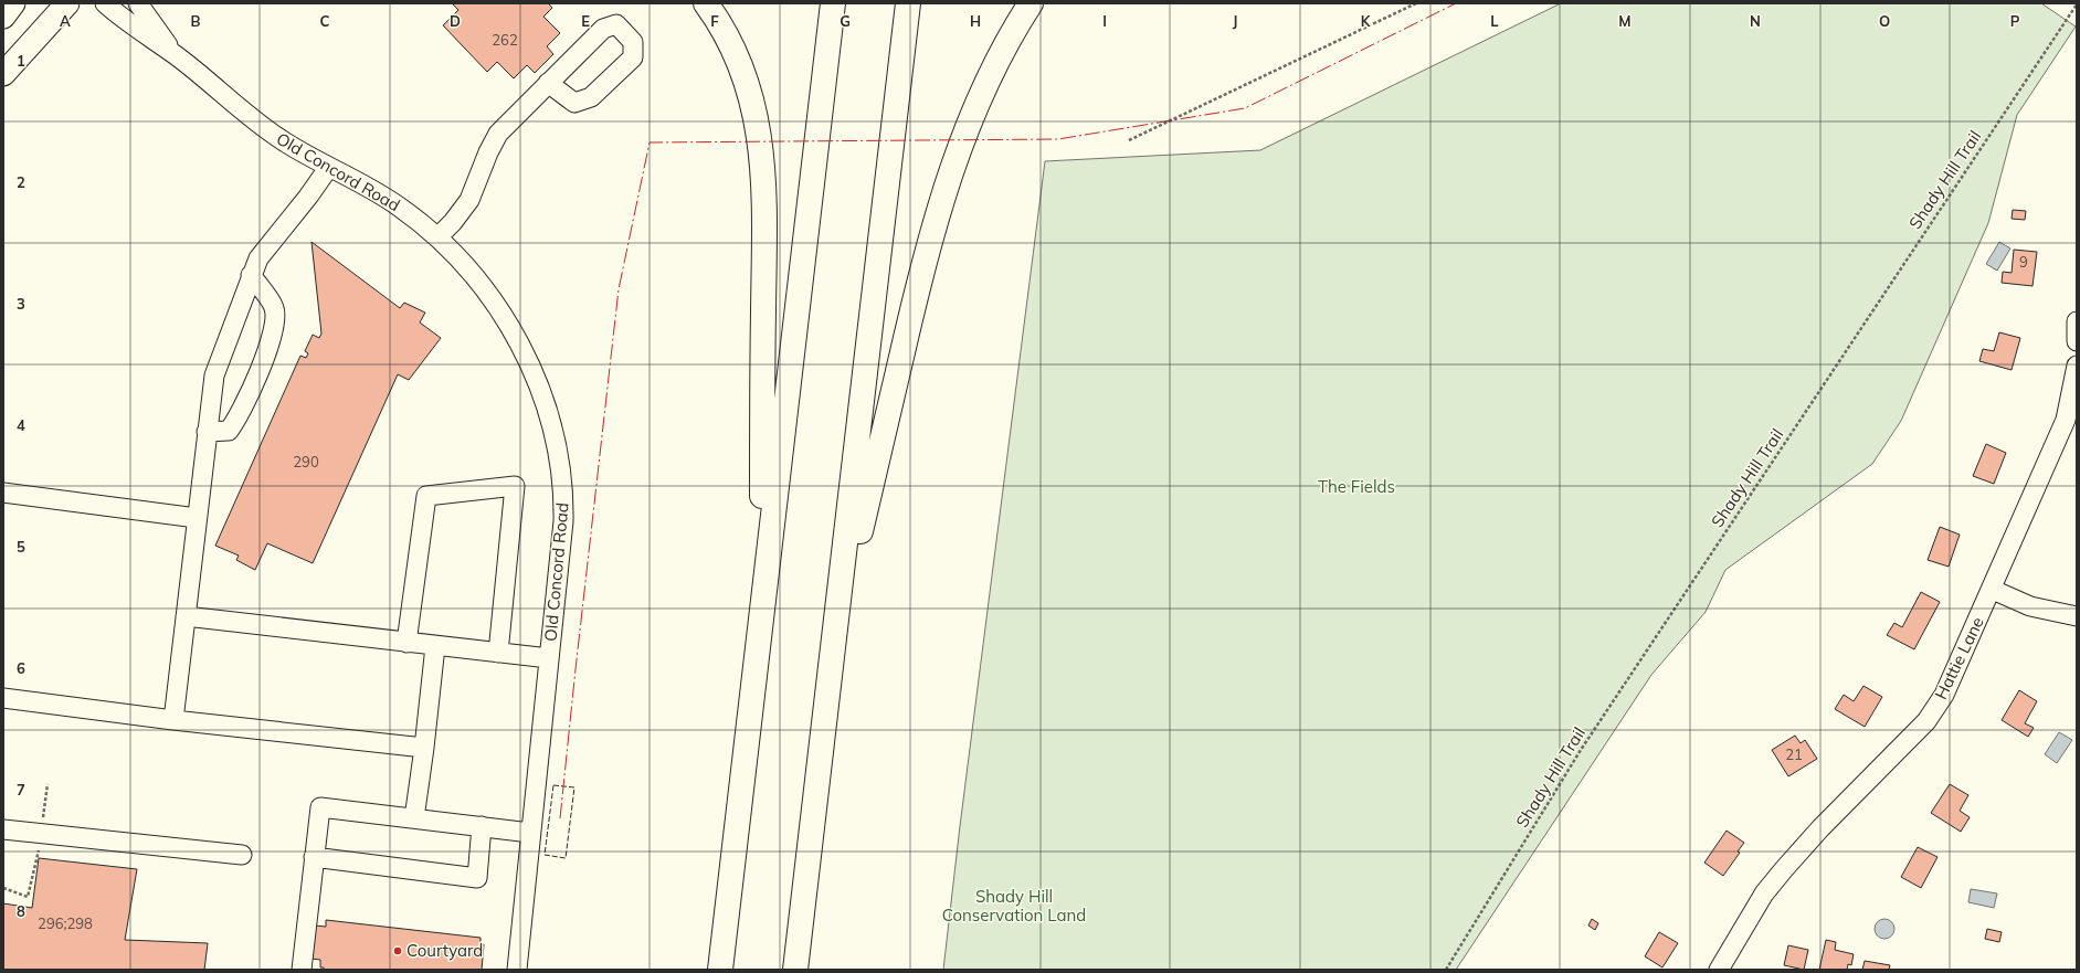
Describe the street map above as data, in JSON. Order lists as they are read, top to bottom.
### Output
{
  "streets": {
    "street": ["Old Concord Road", "Hattie Lane"],
    "path": ["Shady Hill Trail"]
  },
  "parks": ["The Fields", "Shady Hill Conservation Land"],
  "places": ["Courtyard"],
  "house_numbers": [
    "262",
    "9",
    "290",
    "21",
    "296;298"
  ],
  "grid": {
    "columns": [
      "A",
      "B",
      "C",
      "D",
      "E",
      "F",
      "G",
      "H",
      "I",
      "J",
      "K",
      "L",
      "M",
      "N",
      "O",
      "P"
    ],
    "rows": [
      "1",
      "2",
      "3",
      "4",
      "5",
      "6",
      "7",
      "8"
    ]
  }
}
